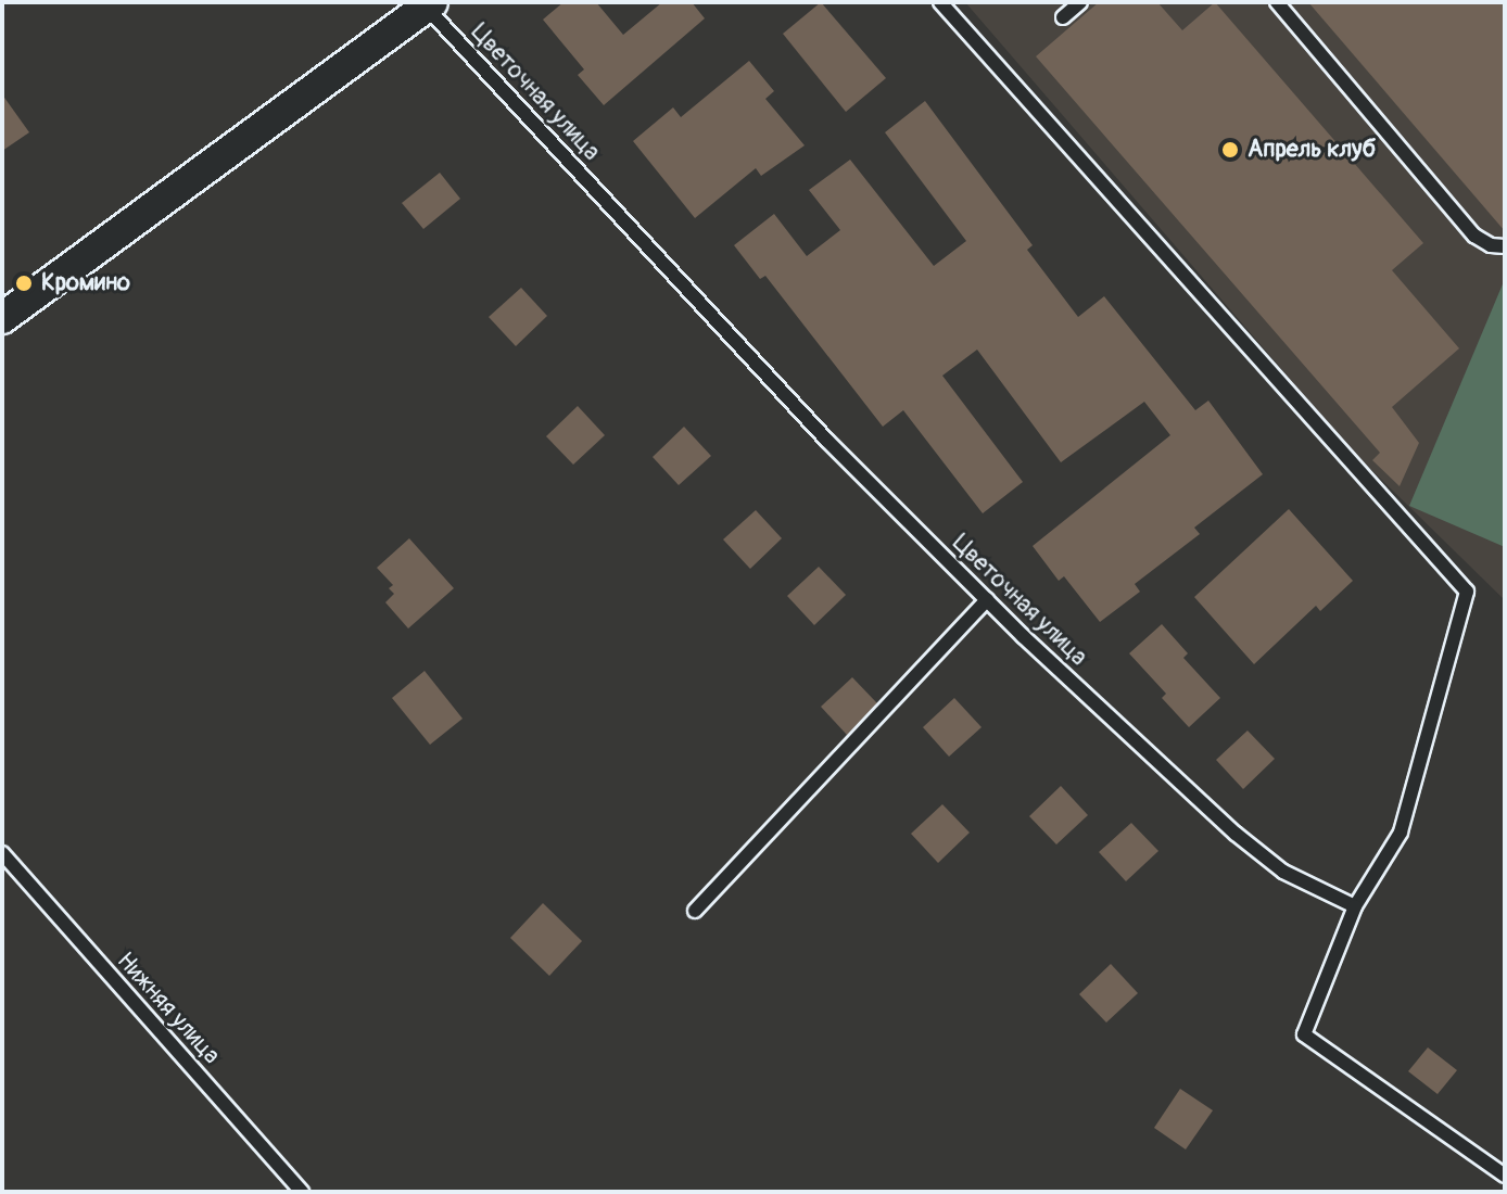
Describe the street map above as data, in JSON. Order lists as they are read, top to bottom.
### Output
{
  "streets": {
    "lane": ["Цветочная улица", "Нижняя улица"]
  },
  "places": ["Апрель клуб", "Кромино"]
}
